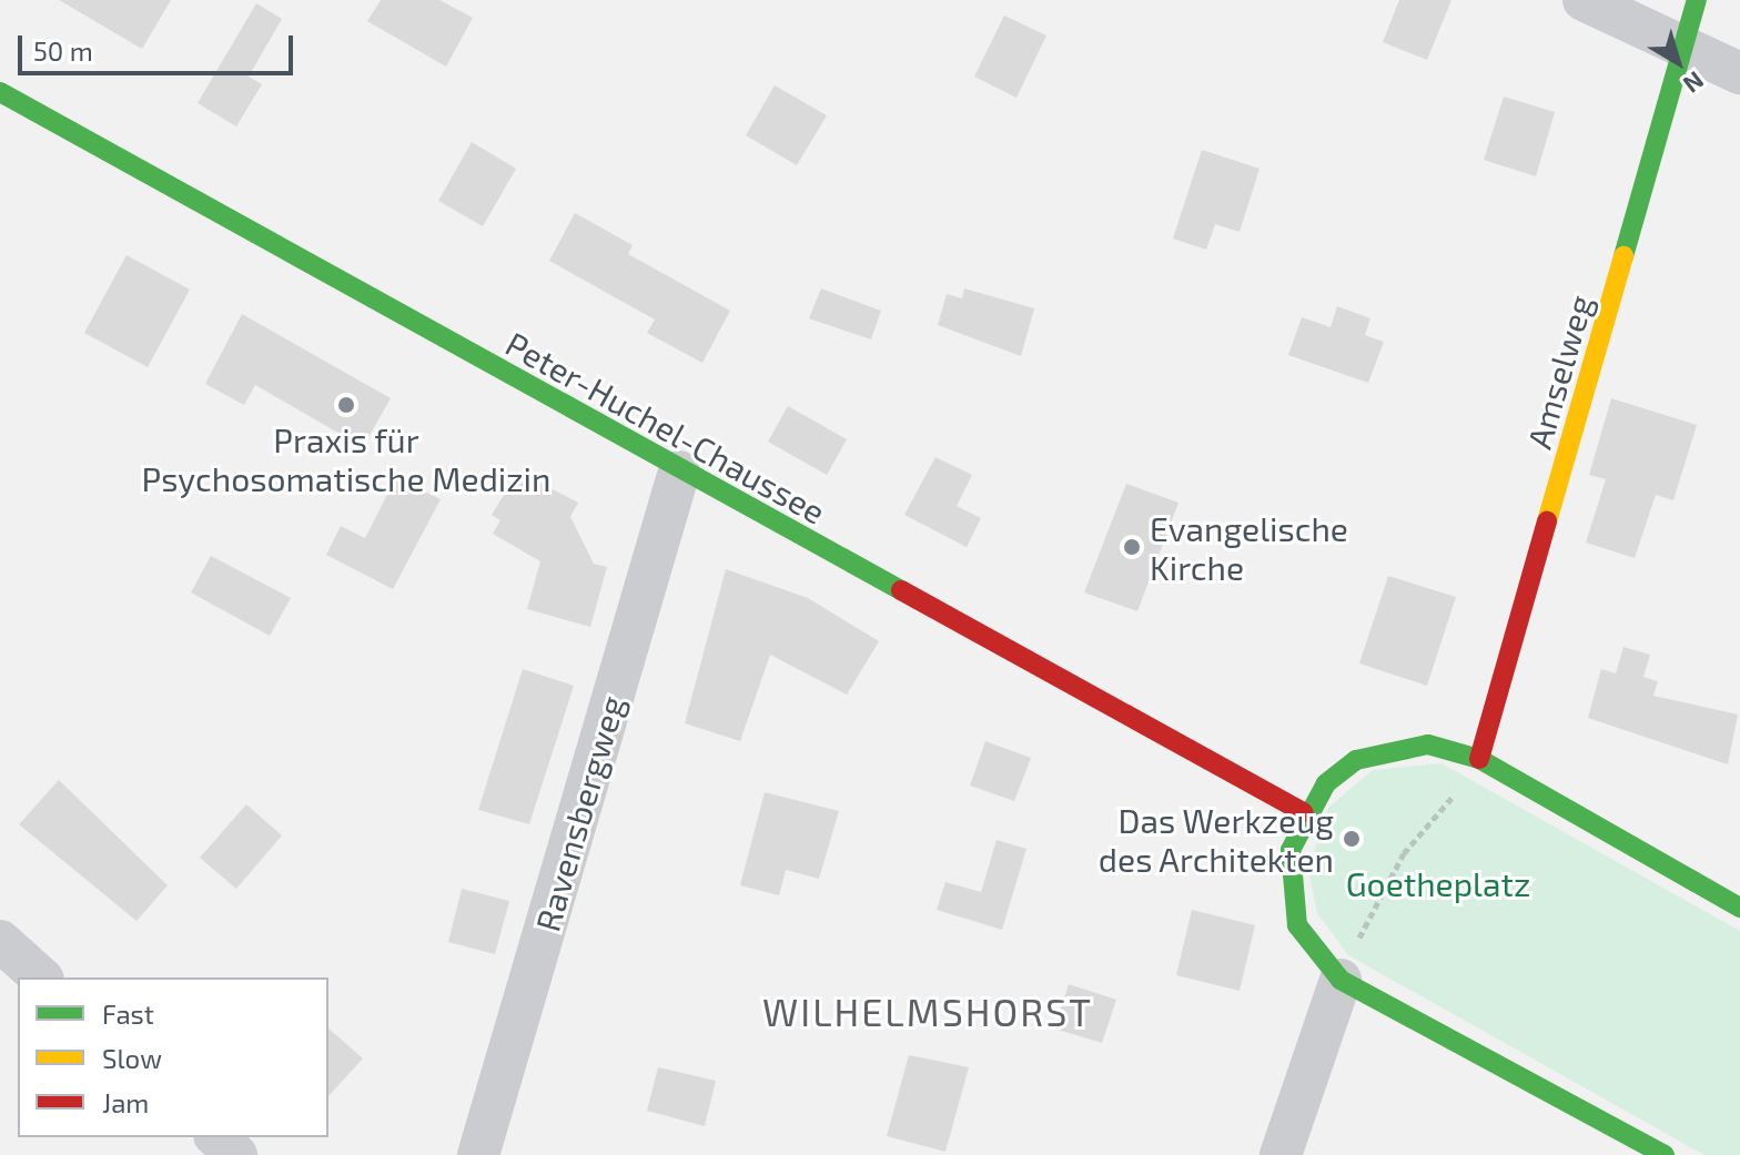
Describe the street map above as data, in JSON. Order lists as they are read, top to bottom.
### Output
{
  "streets": {
    "street": ["Amselweg", "Peter-Huchel-Chaussee", "Ravensbergweg"]
  },
  "crossings": [
    ["Peter-Huchel-Chaussee", "Ravensbergweg"]
  ],
  "districts": ["WILHELMSHORST"],
  "parks": ["Goetheplatz"],
  "places": ["Praxis für Psychosomatische Medizin", "Evangelische Kirche", "Das Werkzeug des Architekten"],
  "legend": ["Fast", "Slow", "Jam"],
  "scale_bar": "50 m",
  "north": "bottom right"
}
